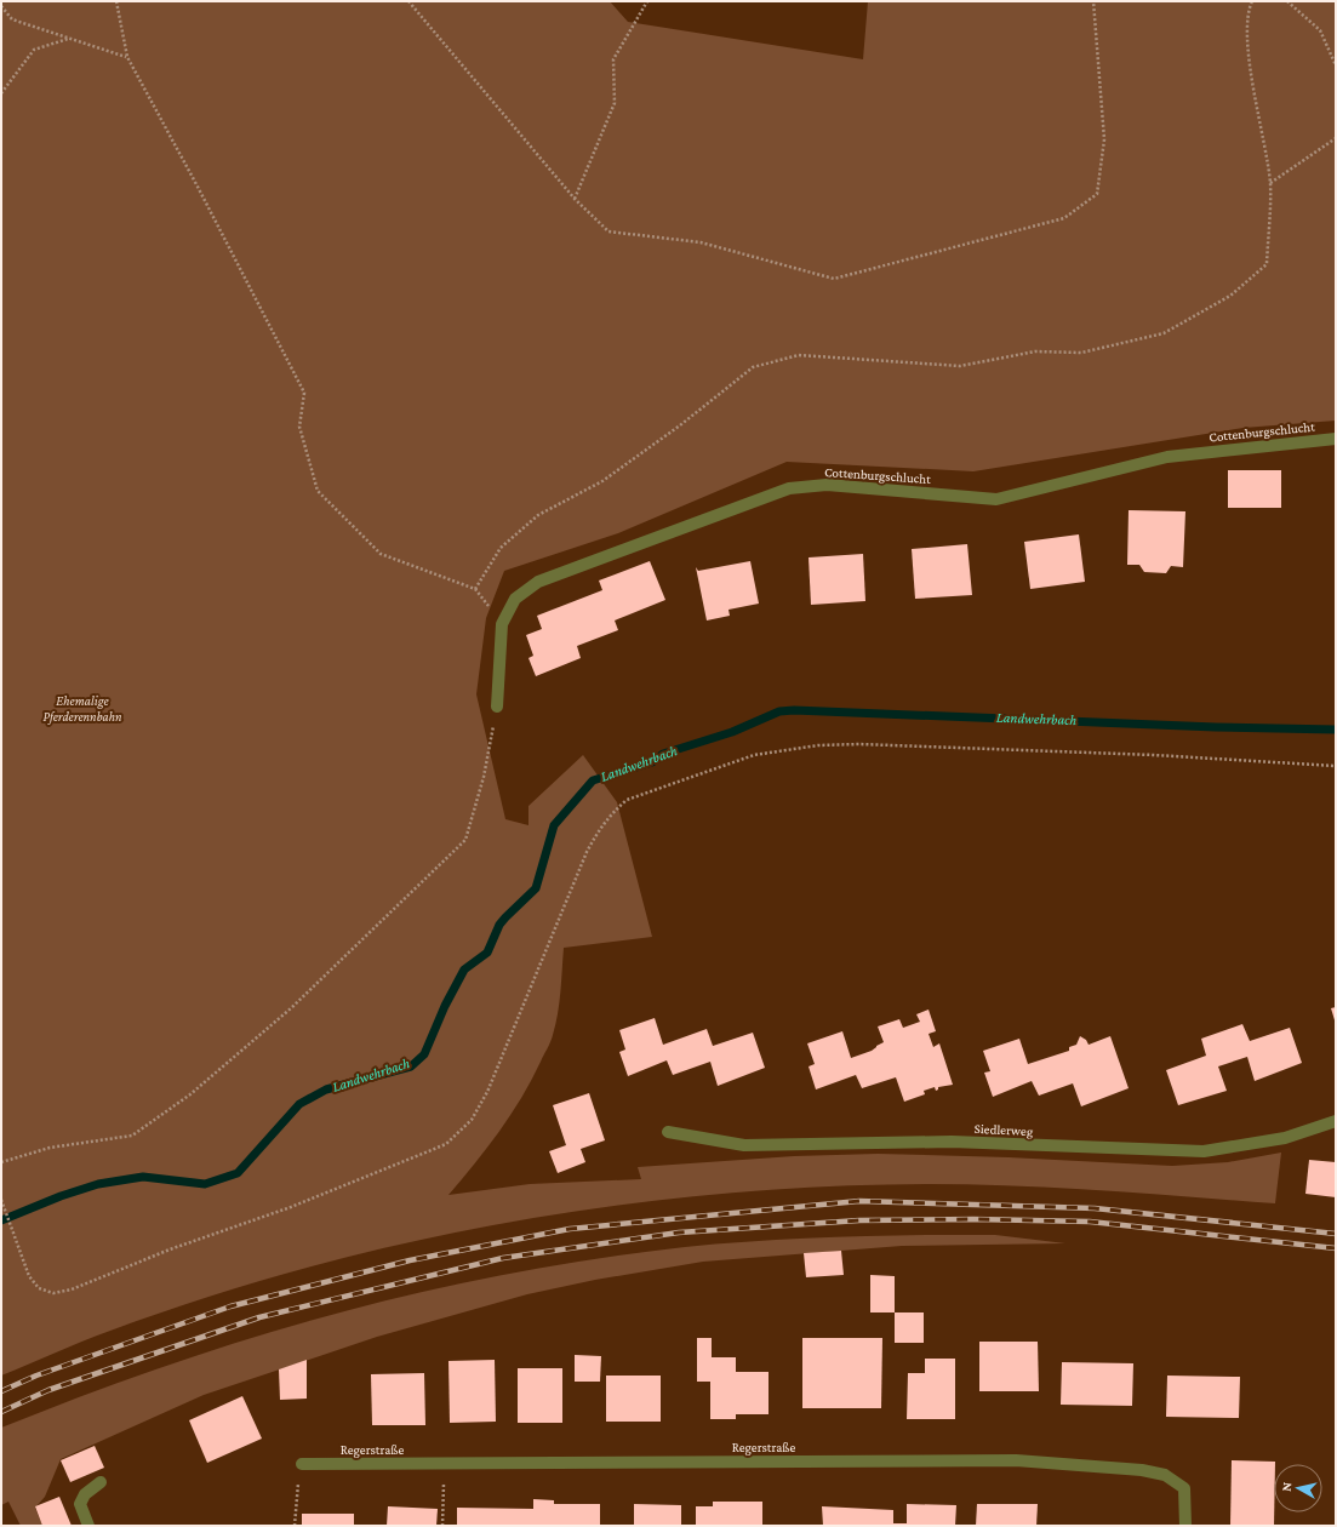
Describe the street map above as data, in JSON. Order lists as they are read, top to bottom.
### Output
{
  "streets": {
    "street": ["Cottenburgschlucht", "Siedlerweg", "Regerstraße"]
  },
  "water": ["Landwehrbach"],
  "parks": ["Ehemalige Pferderennbahn"],
  "north": "left"
}
